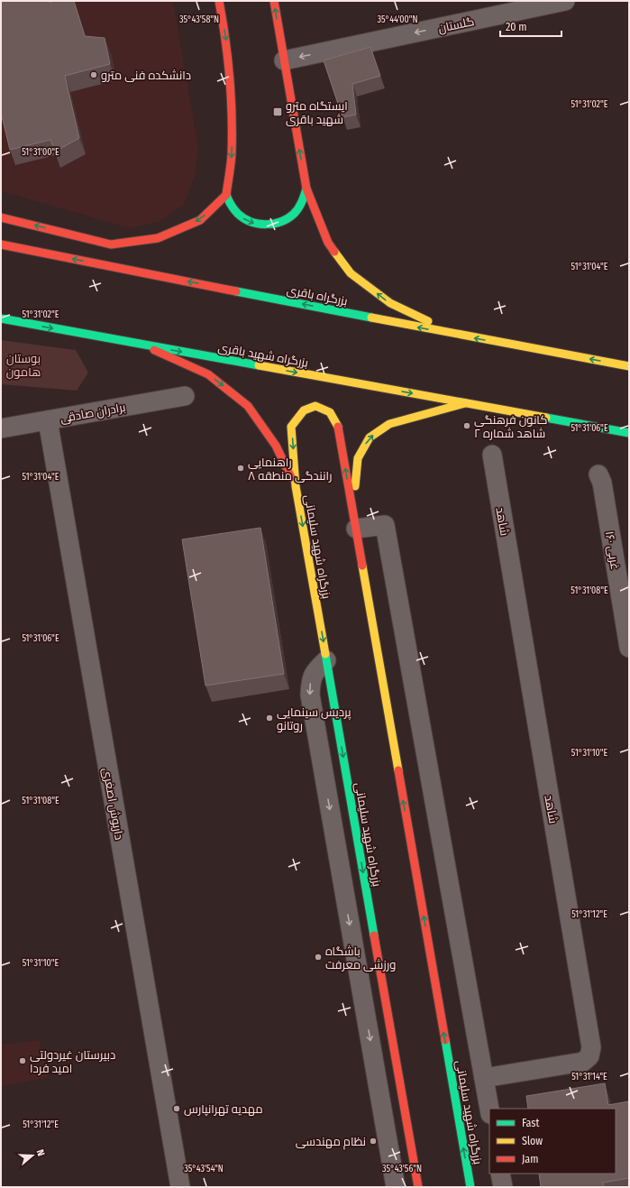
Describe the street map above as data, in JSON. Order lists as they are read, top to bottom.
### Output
{
  "streets": {
    "main road": ["بزرگراه باقری", "بزرگراه شهید باقری", "بزرگراه شهید سلیمانی"],
    "street": [
      "گلستان",
      "برادران صادقی",
      "شاهد",
      "۱۶۰ غربی",
      "داریوش اصغری"
    ]
  },
  "crossings": [
    ["برادران صادقی", "داریوش اصغری"]
  ],
  "one_way": ["گلستان", "بزرگراه شهید باقری"],
  "parks": ["بوستان هامون"],
  "places": {
    "other": [
      "دانشکده فنی مترو",
      "کانون فرهنگی شاهد شماره ۲",
      "راهنمایی رانندگی منطقه ۸",
      "پردیس سینمایی روتانو",
      "باشگاه ورزشی معرفت",
      "دبیرستان غیردولتی امید فردا",
      "مهدیه تهرانپارس",
      "نظام مهندسی"
    ],
    "transit": ["ایستگاه مترو شهید باقری"]
  },
  "legend": ["Fast", "Slow", "Jam"],
  "scale_bar": "20 m",
  "north": "right",
  "coordinates": [
    "35°43'58\"N",
    "35°44'00\"N",
    "51°31'02\"E",
    "51°31'00\"E",
    "51°31'04\"E",
    "51°31'06\"E",
    "51°31'08\"E",
    "51°31'10\"E",
    "51°31'12\"E",
    "51°31'14\"E",
    "35°43'54\"N",
    "35°43'56\"N"
  ]
}
